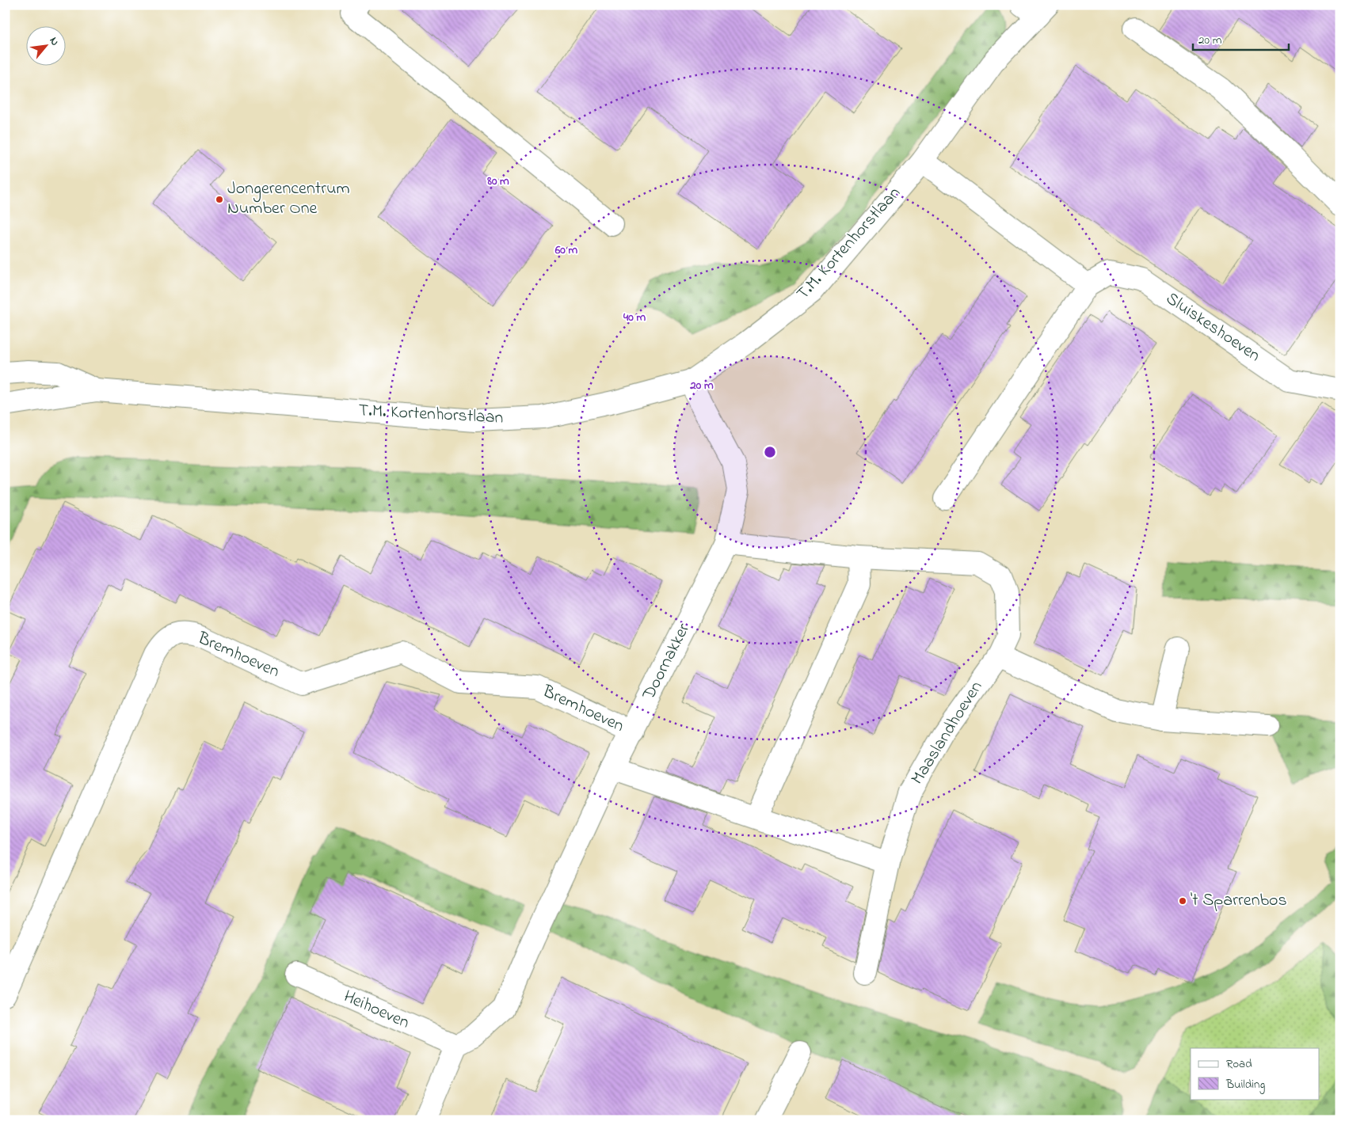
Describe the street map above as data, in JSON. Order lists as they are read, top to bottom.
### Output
{
  "streets": {
    "street": [
      "T.M. Kortenhorstlaan",
      "Sluiskeshoeven",
      "Bremhoeven",
      "Doornakker",
      "Maaslandhoeven",
      "Heihoeven"
    ]
  },
  "crossings": [
    ["T.M. Kortenhorstlaan", "Doornakker"],
    ["Bremhoeven", "Doornakker"],
    ["Doornakker", "Maaslandhoeven"],
    ["Doornakker", "Heihoeven"]
  ],
  "places": ["Jongerencentrum Number One", "'t Sparrenbos"],
  "legend": ["Road", "Building"],
  "scale_bar": "20 m",
  "north": "top right",
  "rings": [
    "80 m",
    "60 m",
    "40 m",
    "20 m"
  ]
}
